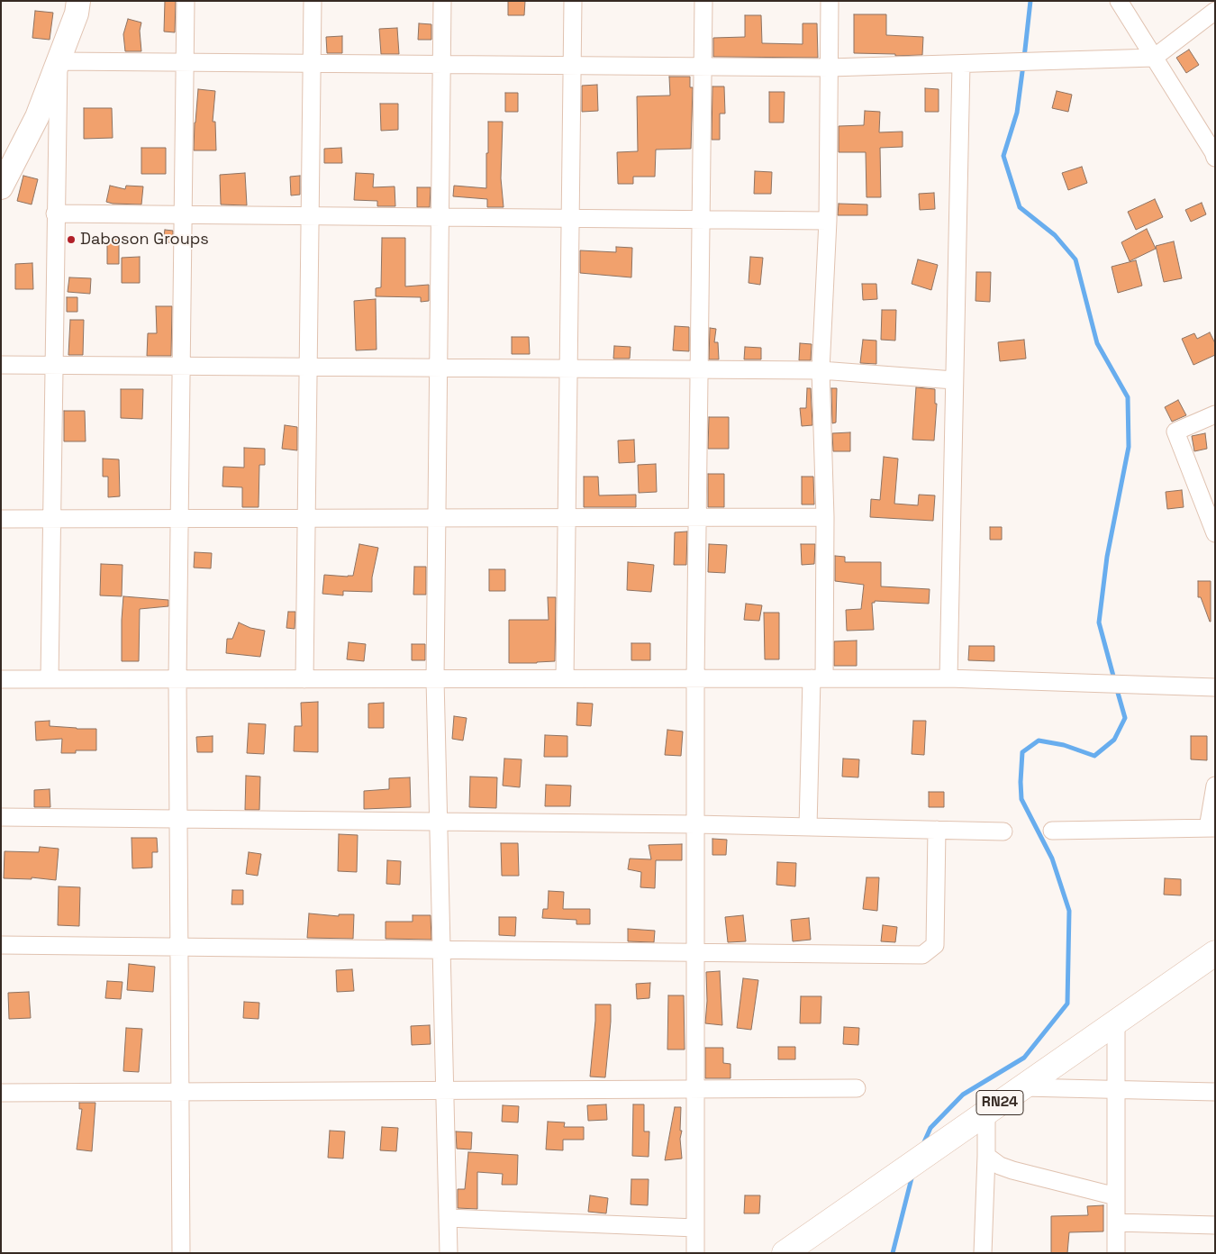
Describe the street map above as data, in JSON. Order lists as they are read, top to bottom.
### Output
{
  "streets": {
    "main road": ["RN24"]
  },
  "places": ["Daboson Groups"]
}
